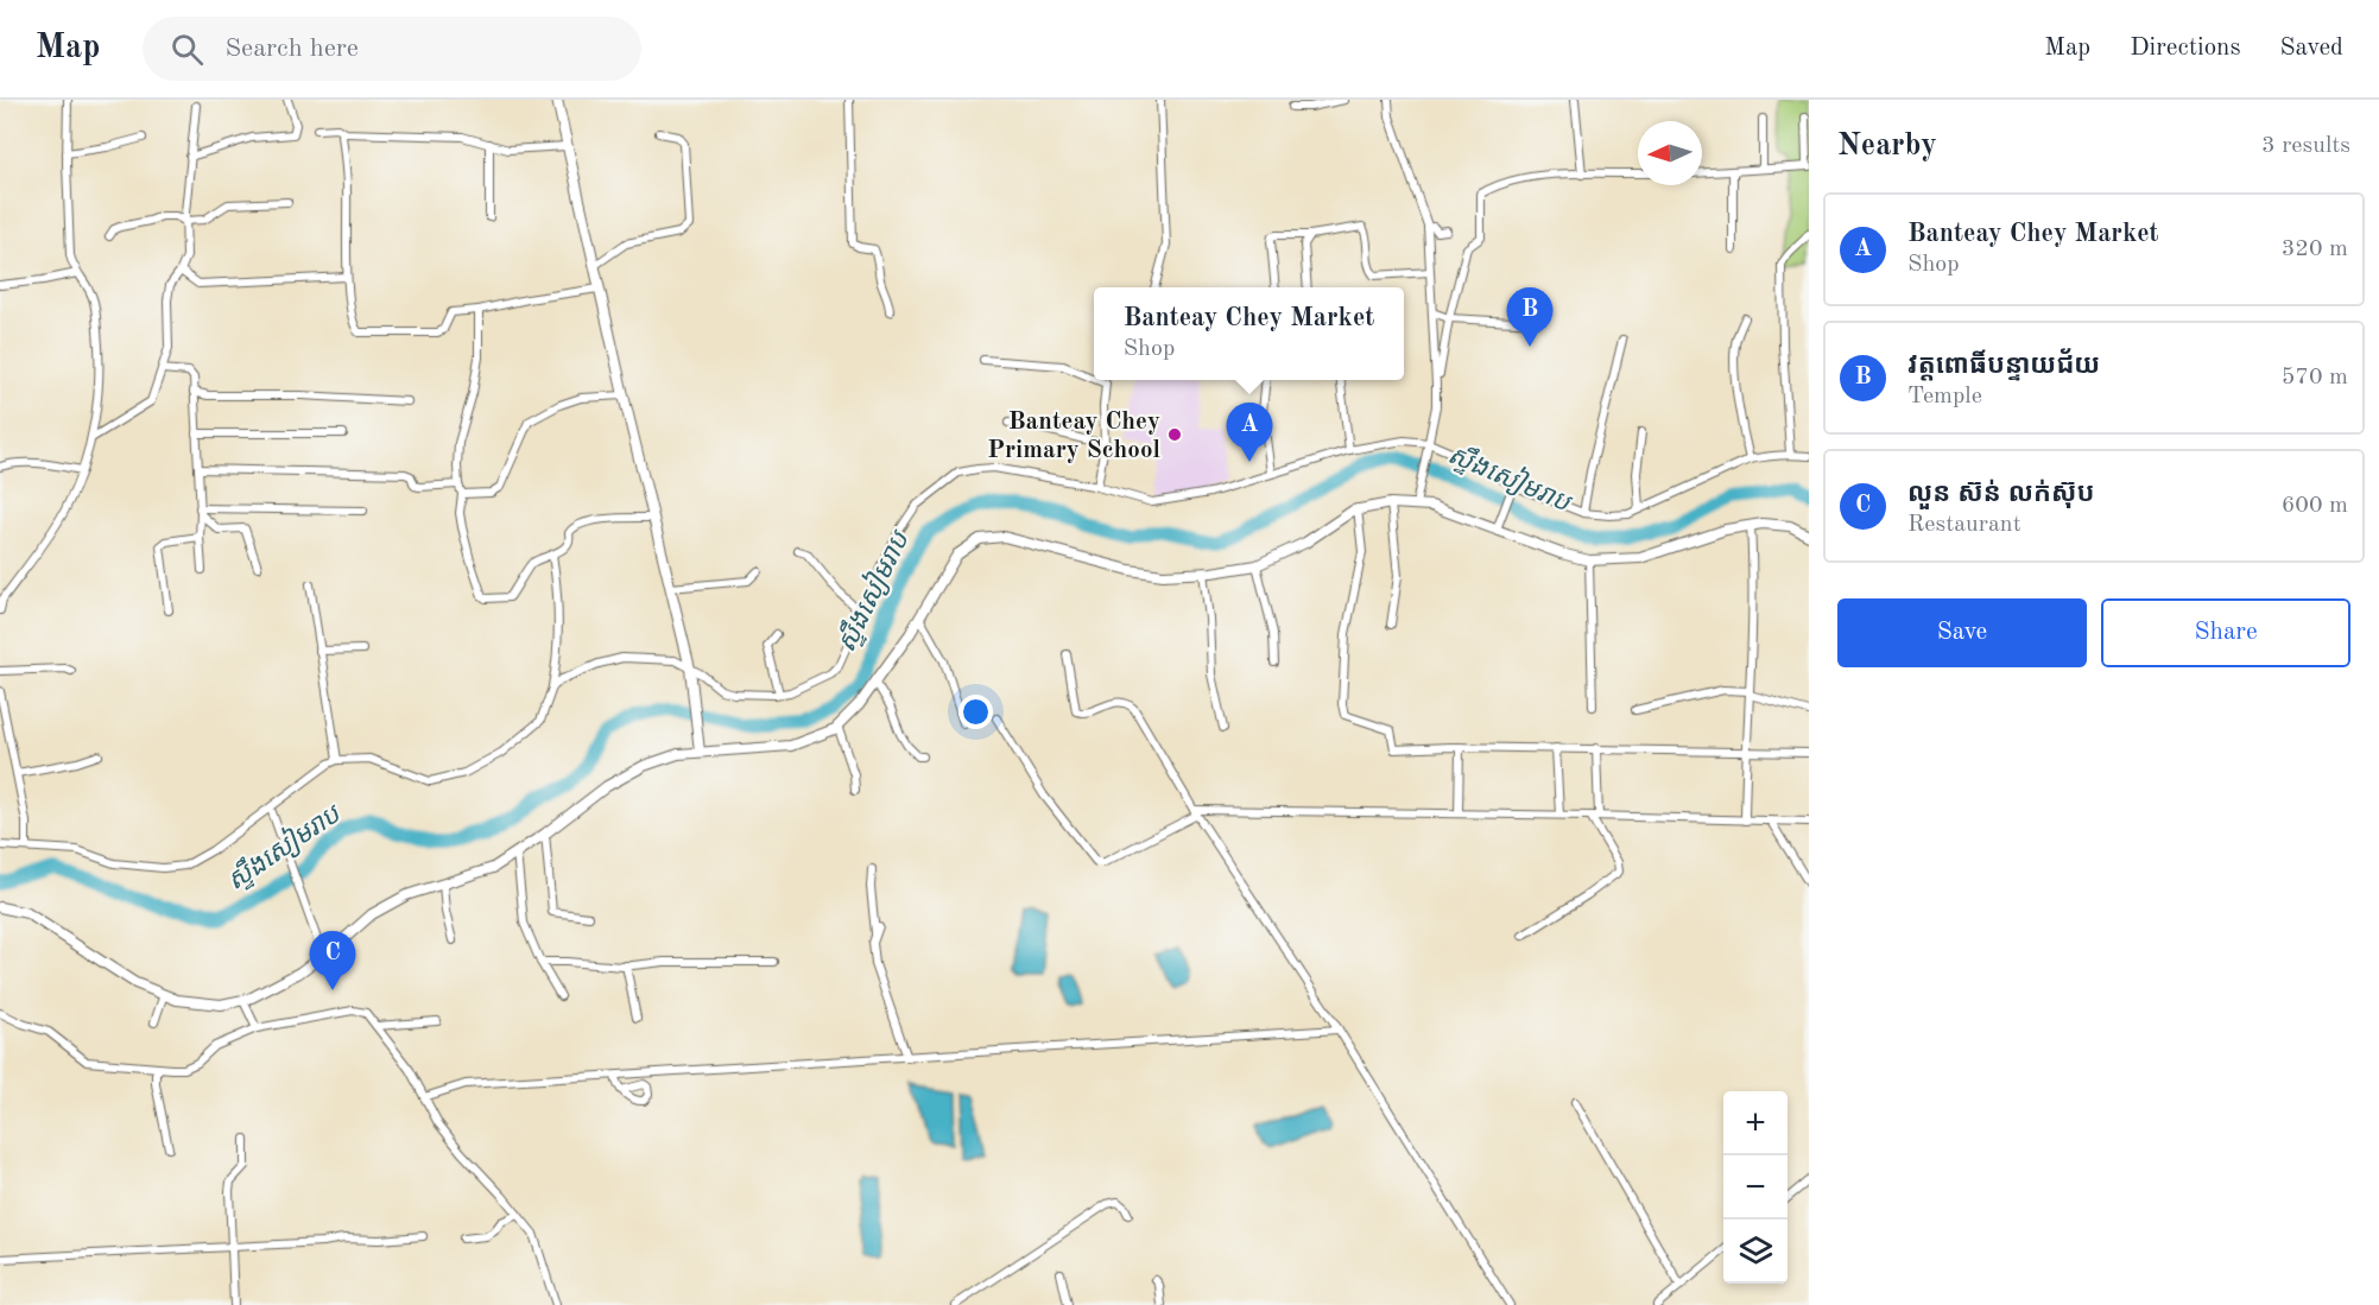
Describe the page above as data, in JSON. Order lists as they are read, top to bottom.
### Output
{
  "water": ["ស្ទឹងសៀមរាប"],
  "places": ["Banteay Chey Primary School"],
  "north": "left",
  "page": {
    "header": "Map",
    "search": "Search here",
    "nav": ["Map", "Directions", "Saved"],
    "heading": ["Nearby", "3 results"],
    "list": [
      {
        "mark": "A",
        "name": "Banteay Chey Market",
        "note": "Shop",
        "value": "320 m"
      },
      {
        "mark": "B",
        "name": "វត្តពោធិ៍បន្ទាយជ័យ",
        "note": "Temple",
        "value": "570 m"
      },
      {
        "mark": "C",
        "name": "លួន ស៊ន់ លក់ស៊ុប",
        "note": "Restaurant",
        "value": "600 m"
      }
    ],
    "popup": ["Banteay Chey Market", "Shop"],
    "pins": ["B", "A", "C"],
    "buttons": ["Save", "Share"],
    "map_buttons": ["+", "−"]
  }
}
